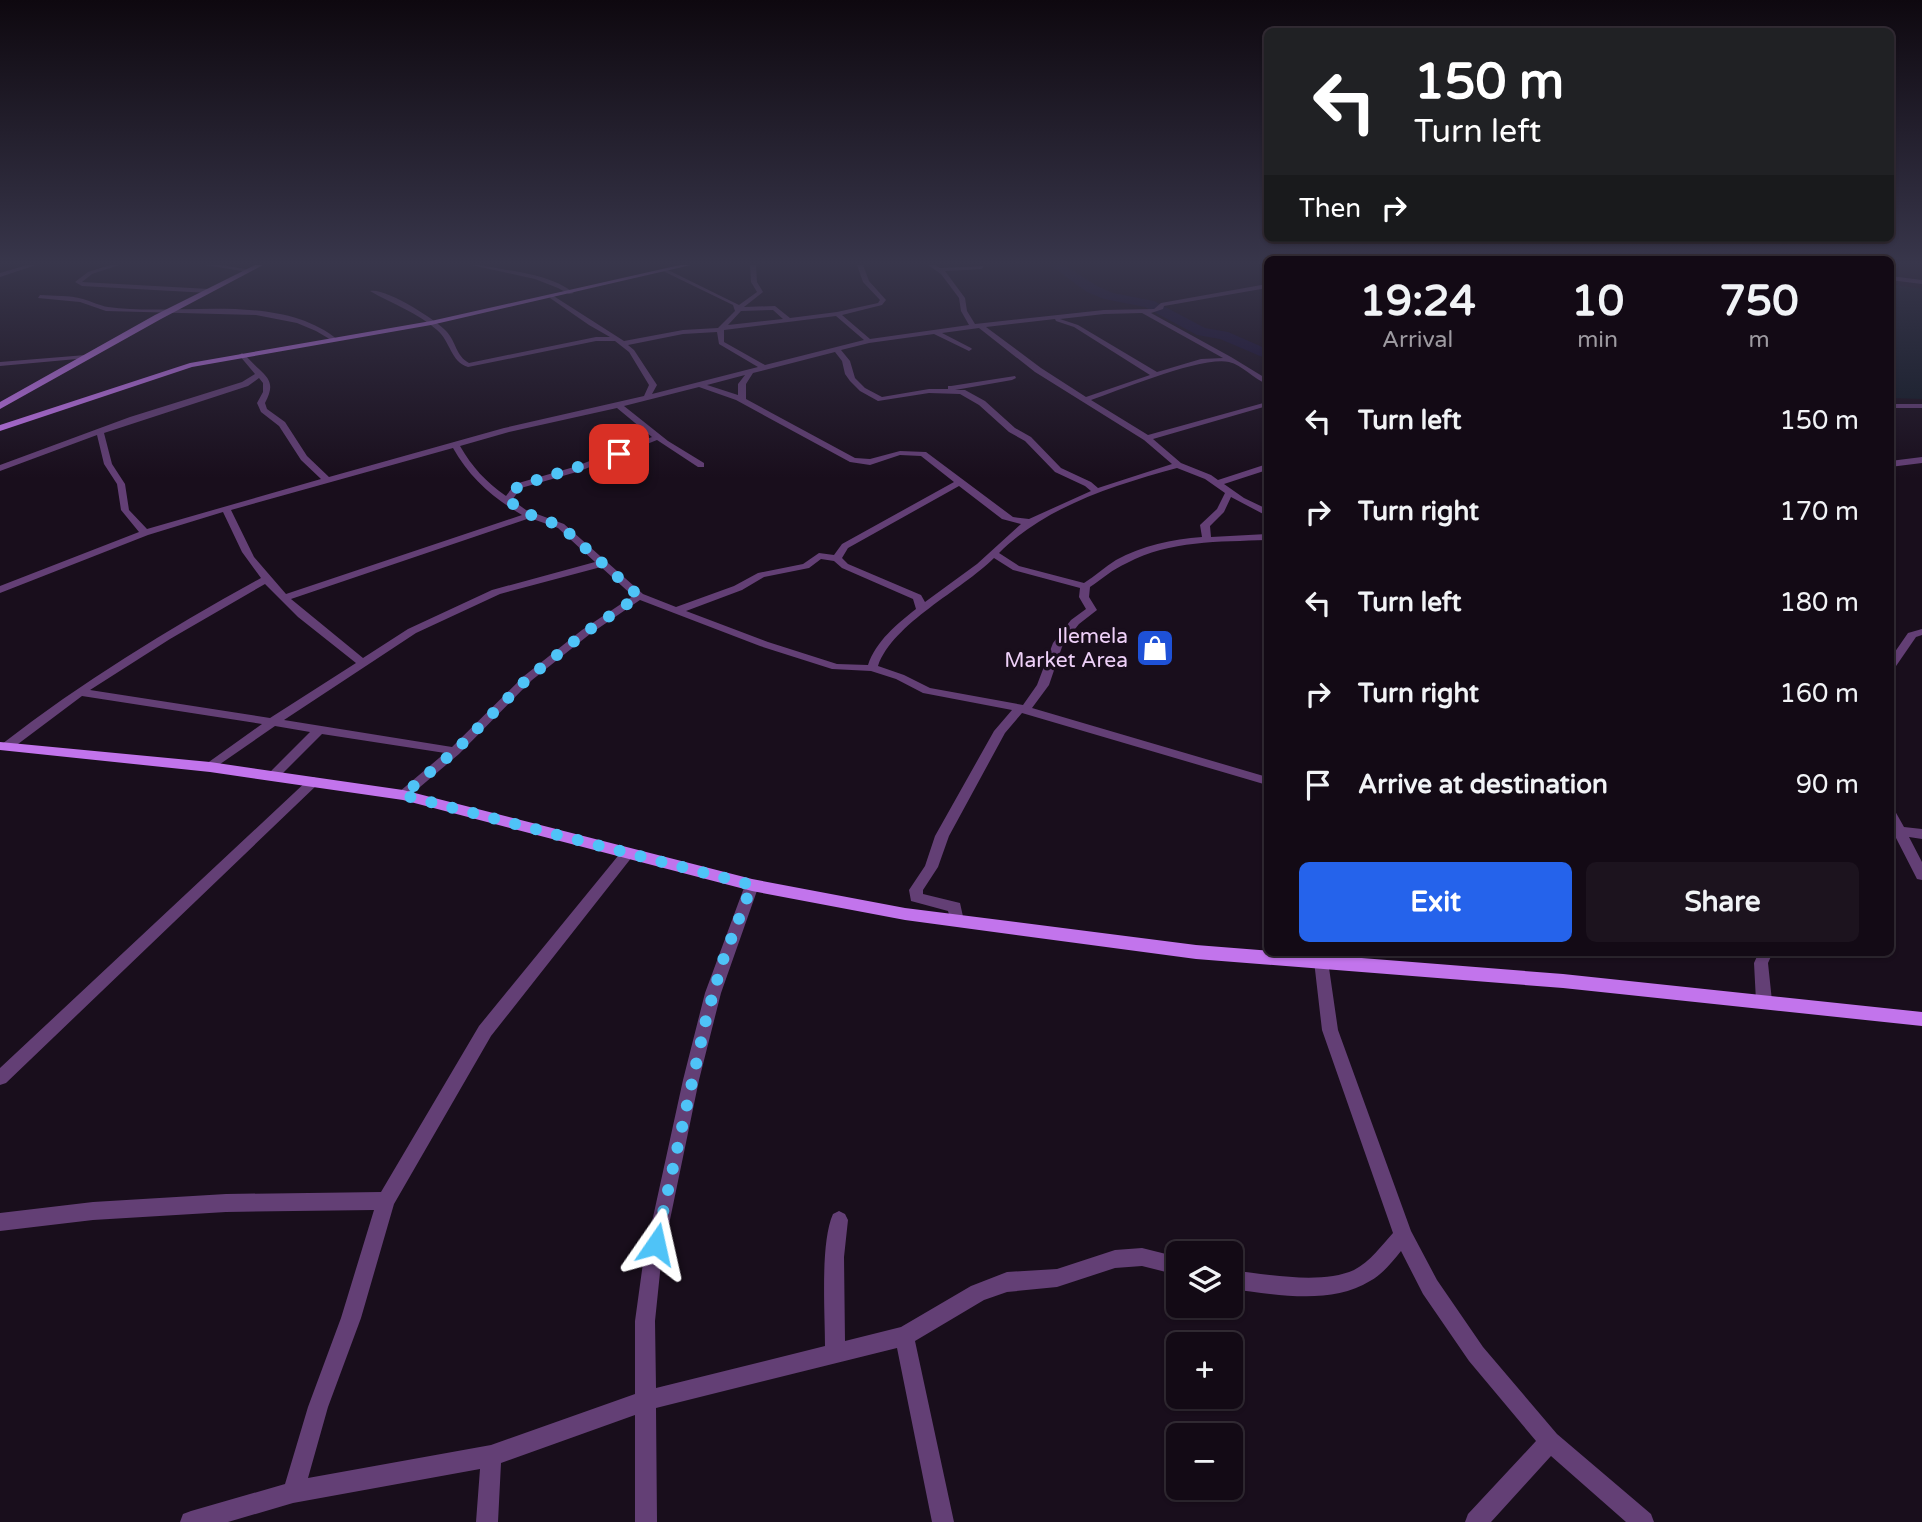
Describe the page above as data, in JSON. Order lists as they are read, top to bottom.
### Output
{
  "places": {
    "shop": ["Ilemela Market Area"]
  },
  "page": {
    "turn": ["150 m", "Turn left"],
    "then": "Then",
    "eta": [
      "19:24",
      "Arrival",
      "10",
      "min",
      "750",
      "m"
    ],
    "list": [
      {
        "name": "Turn left",
        "value": "150 m"
      },
      {
        "name": "Turn right",
        "value": "170 m"
      },
      {
        "name": "Turn left",
        "value": "180 m"
      },
      {
        "name": "Turn right",
        "value": "160 m"
      },
      {
        "name": "Arrive at destination",
        "value": "90 m"
      }
    ],
    "buttons": ["Exit", "Share"],
    "map_buttons": ["+", "−"]
  }
}
